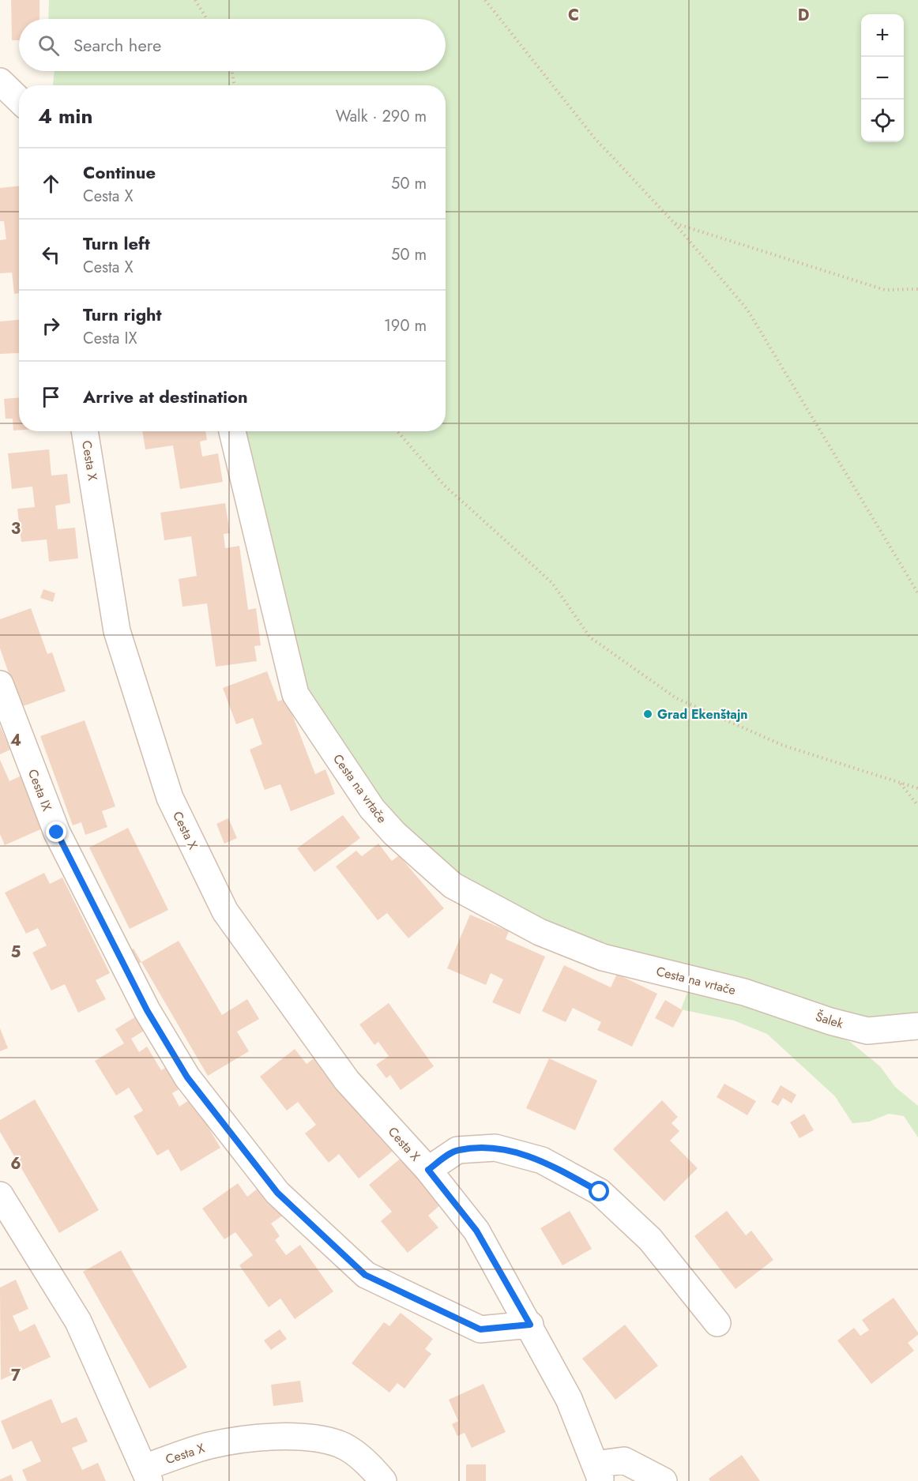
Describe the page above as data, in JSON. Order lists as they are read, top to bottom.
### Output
{
  "streets": {
    "street": [
      "Cesta X",
      "Cesta na vrtače",
      "Cesta IX",
      "Šalek"
    ]
  },
  "crossings": [
    ["Cesta X", "Cesta IX"],
    ["Cesta na vrtače", "Šalek"]
  ],
  "places": ["Grad Ekenštajn"],
  "page": {
    "map_buttons": ["+", "−"],
    "search": "Search here",
    "heading": ["4 min", "Walk · 290 m"],
    "list": [
      ["Continue", "Cesta X", "50 m"],
      ["Turn left", "Cesta X", "50 m"],
      ["Turn right", "Cesta IX", "190 m"],
      "Arrive at destination"
    ]
  },
  "grid": {
    "columns": ["C", "D"],
    "rows": [
      "3",
      "4",
      "5",
      "6",
      "7"
    ]
  }
}
